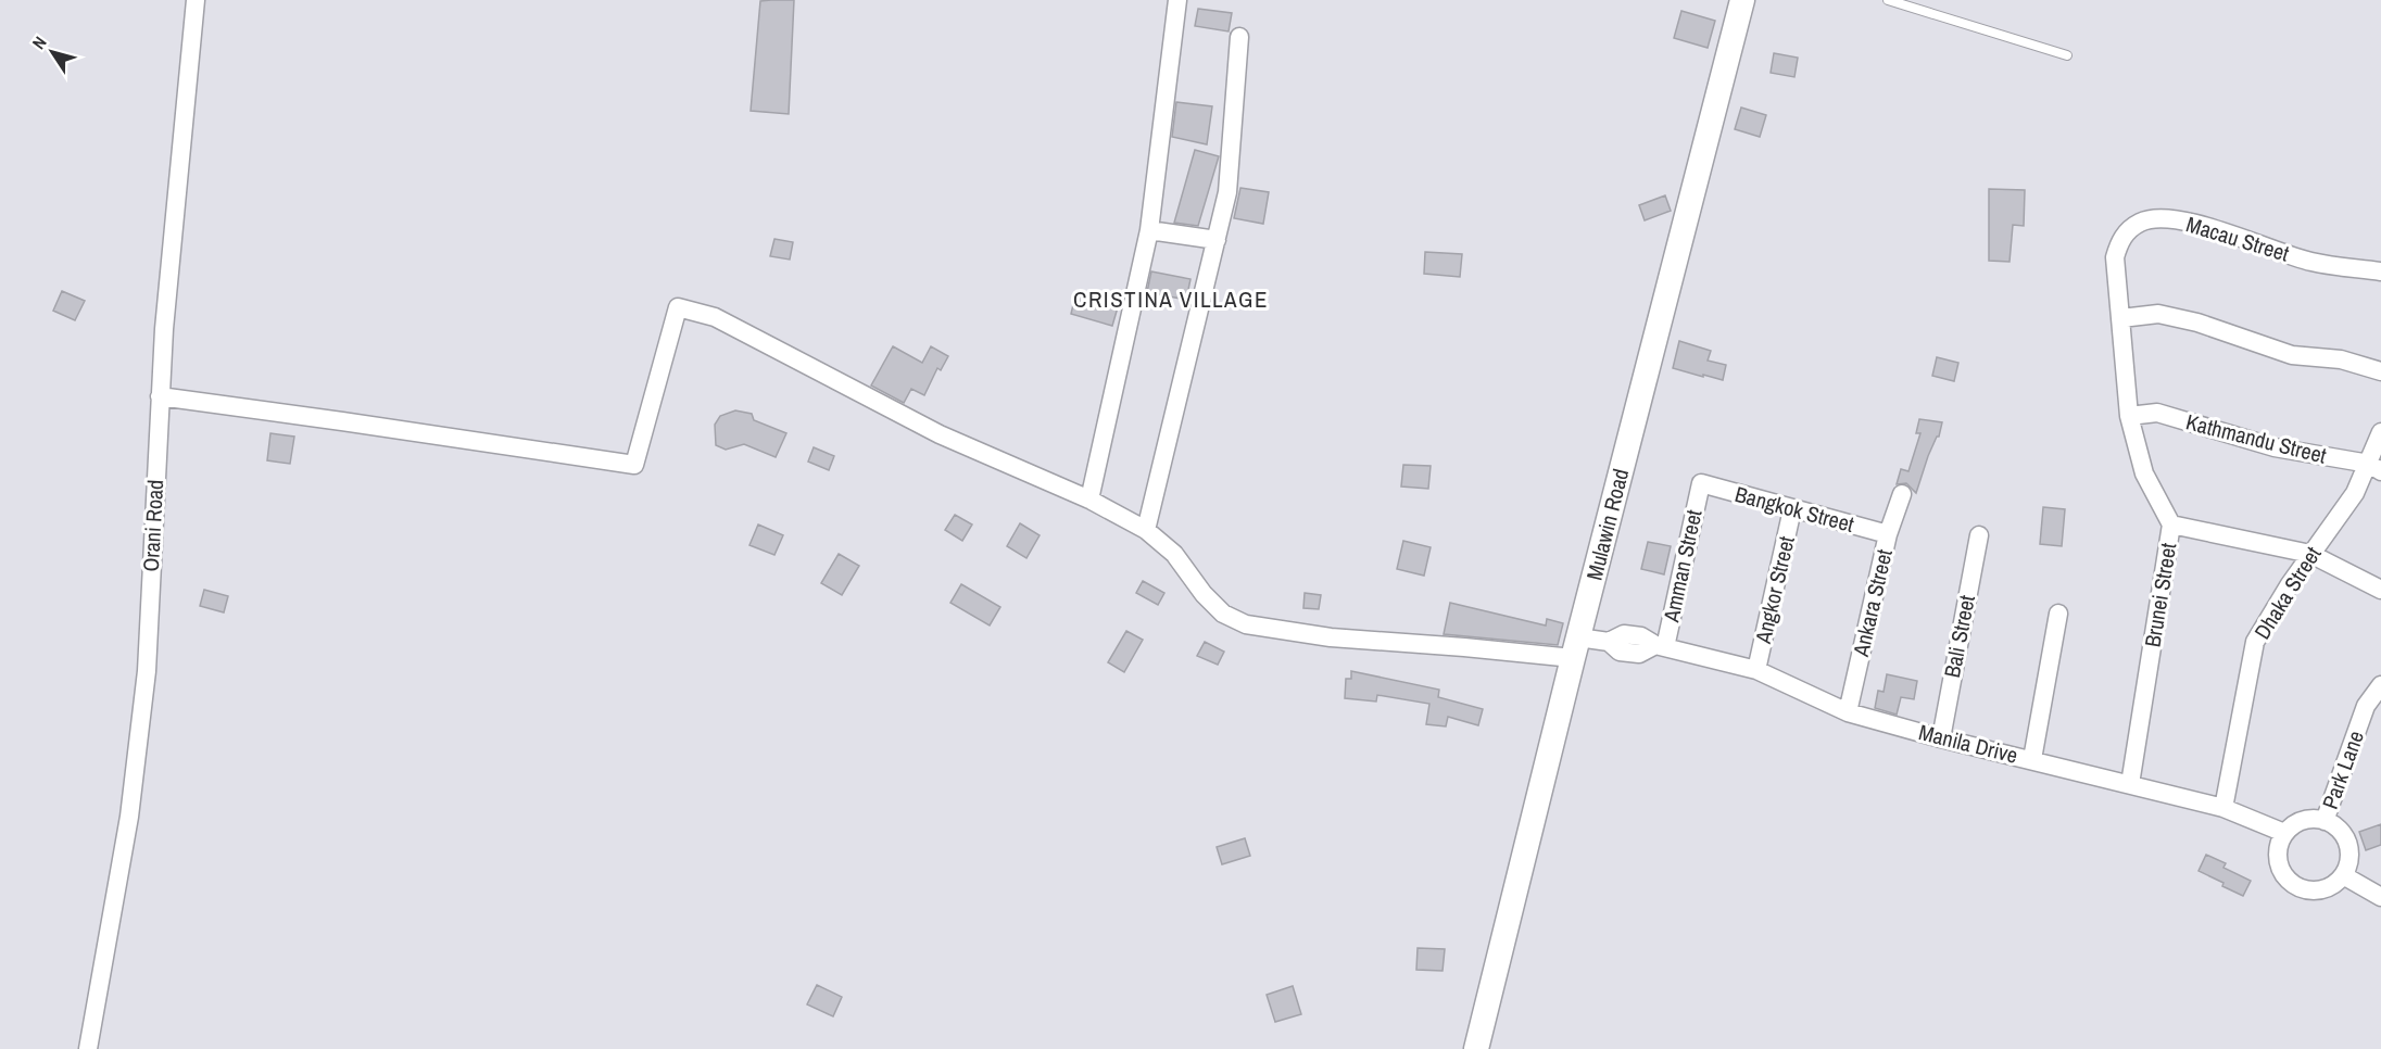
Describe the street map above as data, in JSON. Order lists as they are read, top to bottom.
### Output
{
  "streets": {
    "main road": ["Mulawin Road"],
    "street": [
      "Macau Street",
      "Kathmandu Street",
      "Bangkok Street",
      "Orani Road",
      "Amman Street",
      "Angkor Street",
      "Dhaka Street",
      "Brunei Street",
      "Ankara Street",
      "Bali Street",
      "Manila Drive",
      "Park Lane"
    ]
  },
  "crossings": [
    ["Macau Street", "Brunei Street"],
    ["Kathmandu Street", "Dhaka Street"],
    ["Kathmandu Street", "Brunei Street"],
    ["Bangkok Street", "Amman Street"],
    ["Bangkok Street", "Angkor Street"],
    ["Bangkok Street", "Ankara Street"],
    ["Mulawin Road", "Manila Drive"],
    ["Orani Road", "Manila Drive"],
    ["Amman Street", "Manila Drive"],
    ["Angkor Street", "Manila Drive"],
    ["Dhaka Street", "Manila Drive"],
    ["Brunei Street", "Manila Drive"],
    ["Ankara Street", "Manila Drive"],
    ["Bali Street", "Manila Drive"],
    ["Manila Drive", "Park Lane"]
  ],
  "districts": ["CRISTINA VILLAGE"],
  "north": "top left"
}
